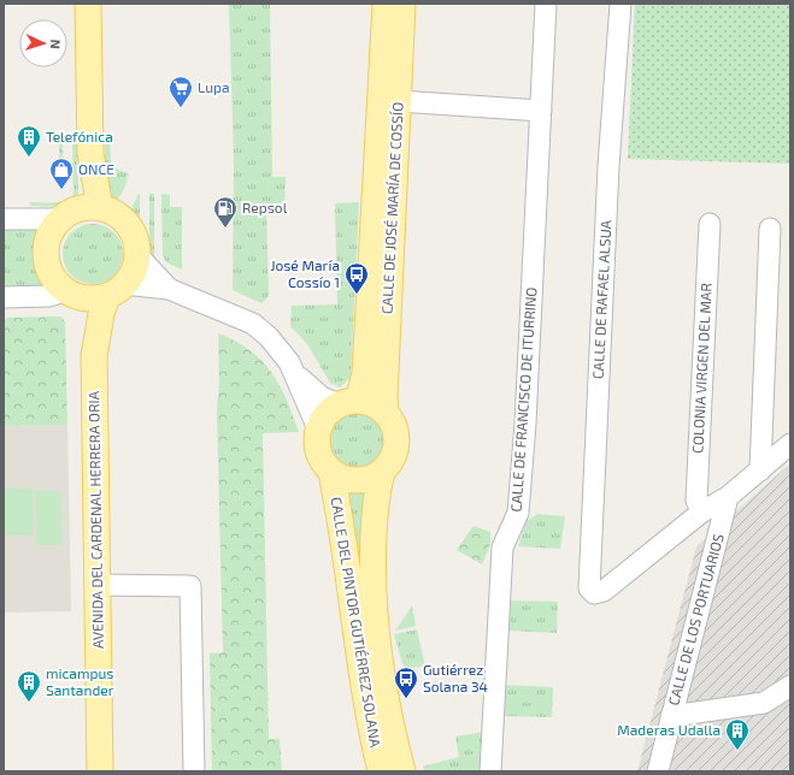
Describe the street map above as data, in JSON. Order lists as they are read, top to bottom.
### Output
{
  "streets": {
    "main road": ["CALLE DE JOSÉ MARÍA DE COSSÍO", "AVENIDA DEL CARDENAL HERRERA ORIA", "CALLE DEL PINTOR GUTIÉRREZ SOLANA"],
    "street": [
      "CALLE DE RAFAEL ALSUA",
      "COLONIA VIRGEN DEL MAR",
      "CALLE DE FRANCISCO DE ITURRINO",
      "CALLE DE LOS PORTUARIOS"
    ]
  },
  "crossings": [
    ["CALLE DE JOSÉ MARÍA DE COSSÍO", "CALLE DEL PINTOR GUTIÉRREZ SOLANA"],
    ["CALLE DE RAFAEL ALSUA", "CALLE DE LOS PORTUARIOS"],
    ["COLONIA VIRGEN DEL MAR", "CALLE DE LOS PORTUARIOS"]
  ],
  "places": {
    "supermarket": ["Lupa"],
    "building": ["Telefónica", "micampus Santander", "Maderas Udalla"],
    "shop": ["ONCE"],
    "fuel station": ["Repsol"],
    "bus stop": ["José María Cossío 1", "Gutiérrez Solana 34"]
  },
  "north": "right"
}
